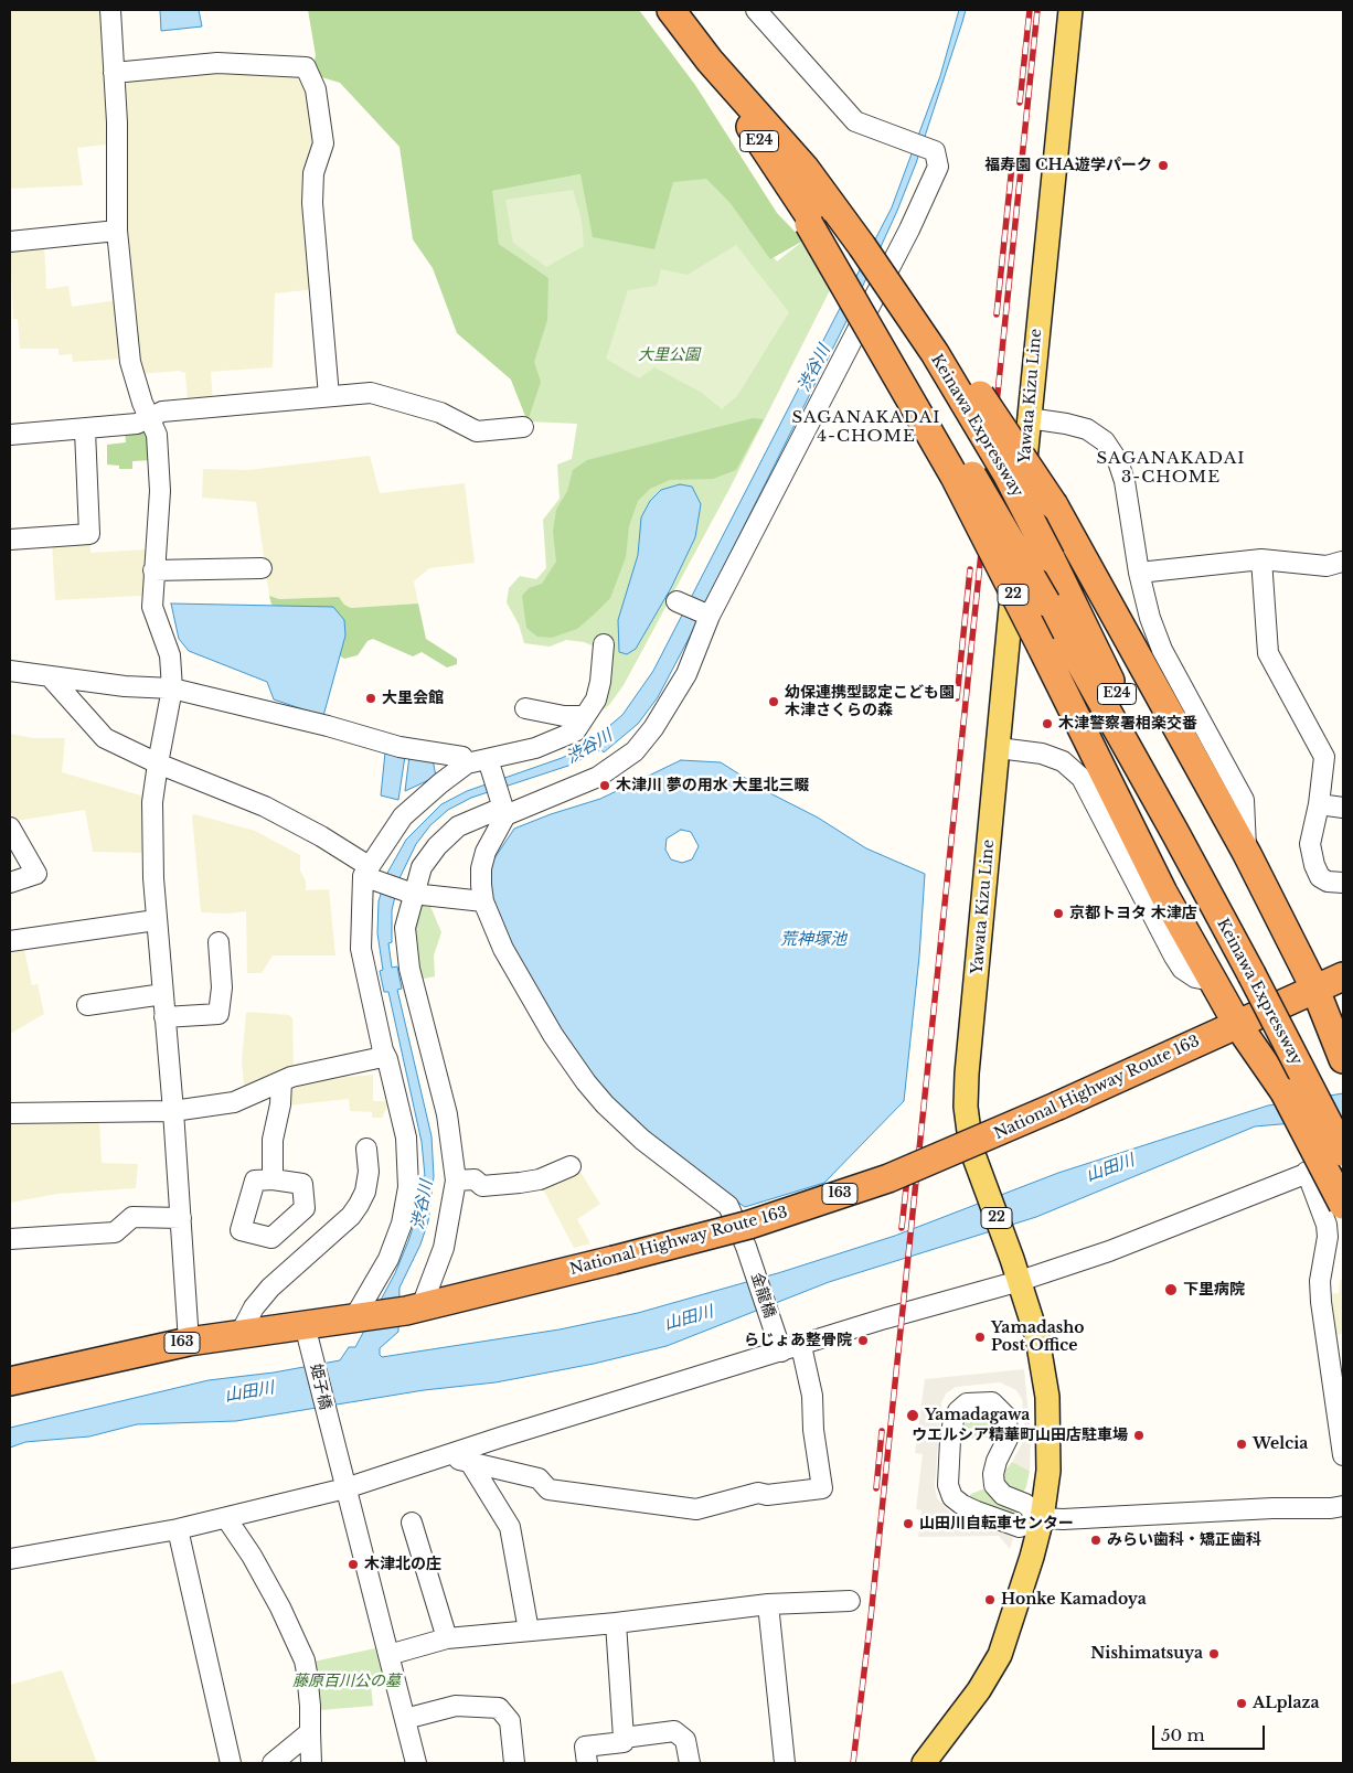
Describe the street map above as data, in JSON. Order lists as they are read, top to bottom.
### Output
{
  "streets": {
    "highway": [
      "E24",
      "Keinawa Expressway",
      "National Highway Route 163",
      "163"
    ],
    "main road": ["Yawata Kizu Line", "22"],
    "street": ["金龍橋", "姫子橋"]
  },
  "crossings": [
    ["National Highway Route 163", "姫子橋"]
  ],
  "districts": ["SAGANAKADAI 4-CHOME", "SAGANAKADAI 3-CHOME"],
  "water": ["渋谷川", "荒神塚池", "山田川"],
  "parks": ["大里公園", "藤原百川公の墓"],
  "places": [
    "福寿園 CHA遊学パーク",
    "大里会館",
    "幼保連携型認定こども園 木津さくらの森",
    "木津警察署相楽交番",
    "木津川 夢の用水 大里北三畷",
    "京都トヨタ 木津店",
    "下里病院",
    "Yamadasho Post Office",
    "らじょあ整骨院",
    "Yamadagawa",
    "ウエルシア精華町山田店駐車場",
    "Welcia",
    "山田川自転車センター",
    "みらい歯科・矯正歯科",
    "木津北の庄",
    "Honke Kamadoya",
    "Nishimatsuya",
    "ALplaza"
  ],
  "scale_bar": "50 m"
}
